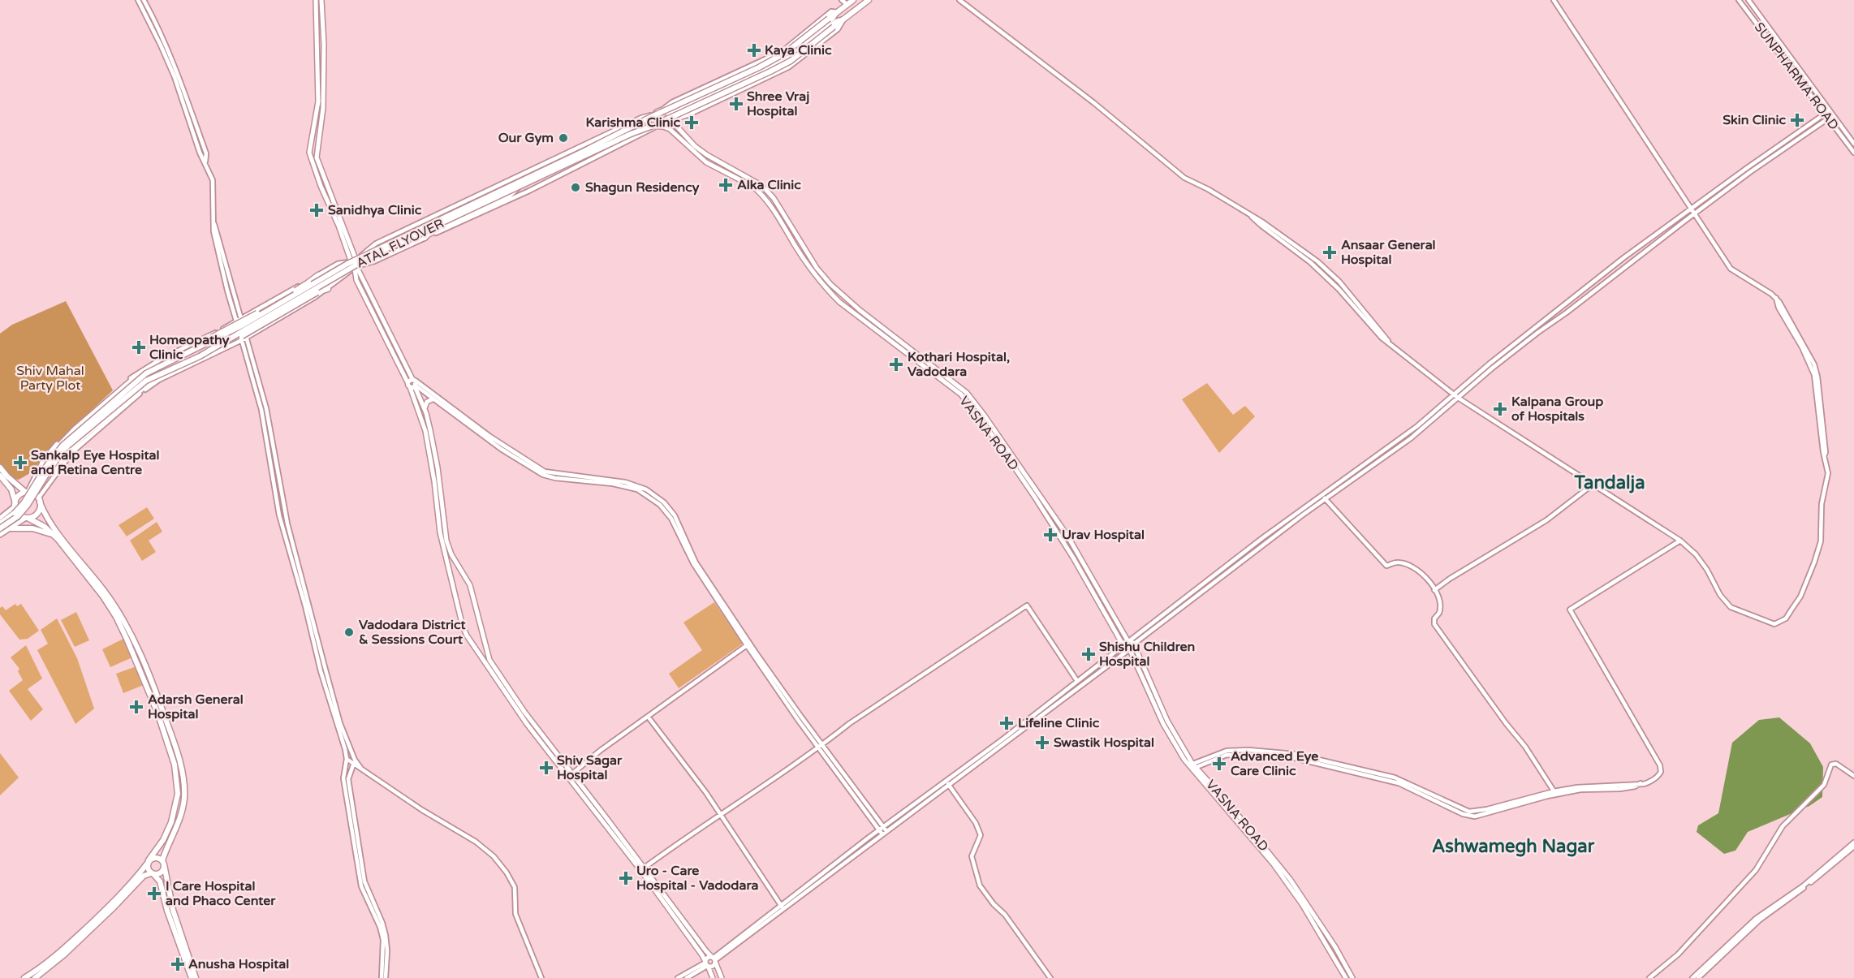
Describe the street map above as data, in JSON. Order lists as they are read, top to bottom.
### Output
{
  "streets": {
    "main road": ["ATAL FLYOVER", "VASNA ROAD"],
    "street": ["SUNPHARMA ROAD"]
  },
  "districts": ["Tandalja", "Ashwamegh Nagar"],
  "parks": ["Shiv Mahal Party Plot"],
  "places": {
    "health": [
      "Kaya Clinic",
      "Shree Vraj Hospital",
      "Skin Clinic",
      "Karishma Clinic",
      "Alka Clinic",
      "Sanidhya Clinic",
      "Ansaar General Hospital",
      "Homeopathy Clinic",
      "Kothari Hospital, Vadodara",
      "Kalpana Group of Hospitals",
      "Sankalp Eye Hospital and Retina Centre",
      "Urav Hospital",
      "Shishu Children Hospital",
      "Adarsh General Hospital",
      "Lifeline Clinic",
      "Swastik Hospital",
      "Advanced Eye Care Clinic",
      "Shiv Sagar Hospital",
      "Uro - Care Hospital - Vadodara",
      "I Care Hospital and Phaco Center",
      "Anusha Hospital"
    ],
    "other": ["Our Gym", "Shagun Residency", "Vadodara District & Sessions Court"]
  }
}
